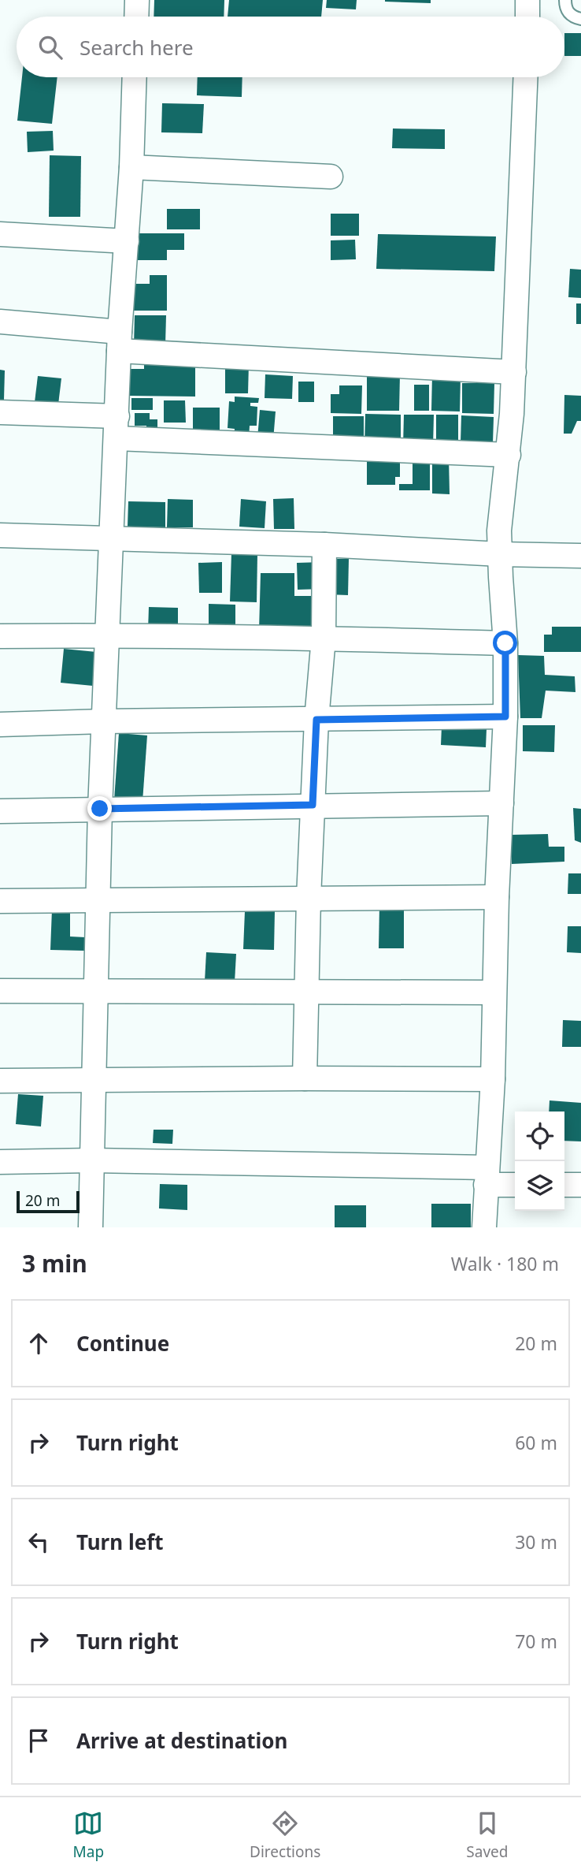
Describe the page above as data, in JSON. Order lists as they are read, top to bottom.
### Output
{
  "scale_bar": "20 m",
  "page": {
    "search": "Search here",
    "scale": "20 m",
    "heading": ["3 min", "Walk · 180 m"],
    "list": [
      ["Continue", "20 m"],
      ["Turn right", "60 m"],
      ["Turn left", "30 m"],
      ["Turn right", "70 m"],
      "Arrive at destination"
    ],
    "nav": ["Map", "Directions", "Saved"]
  }
}
